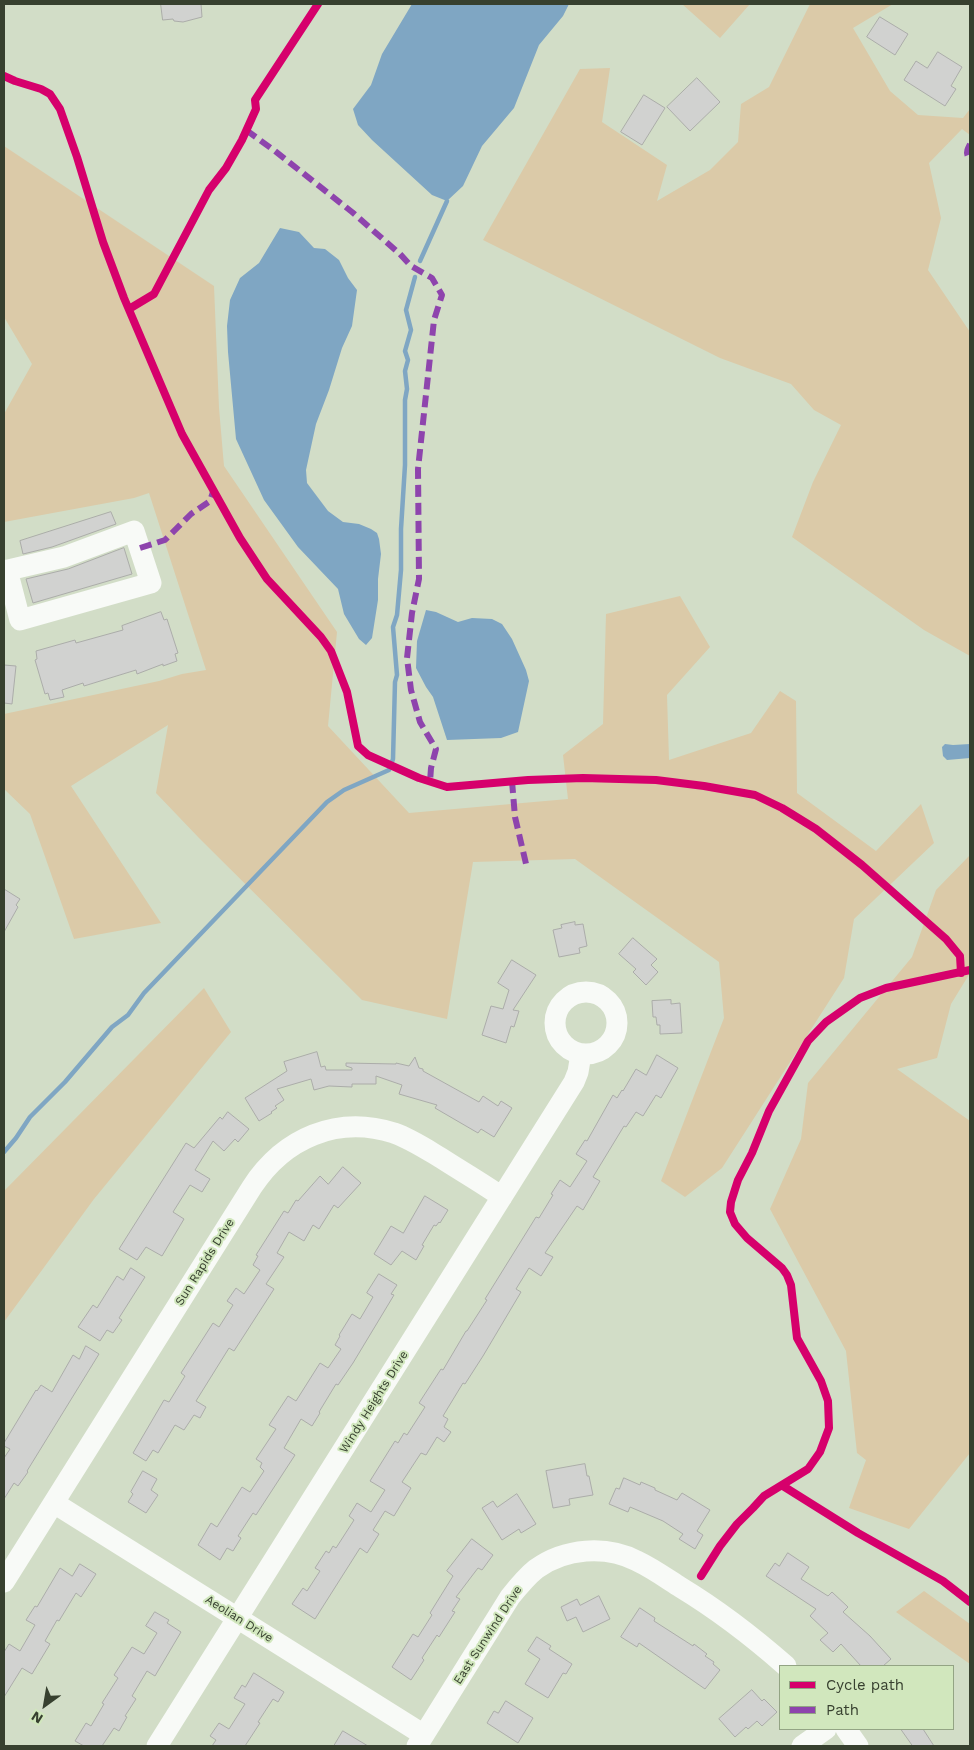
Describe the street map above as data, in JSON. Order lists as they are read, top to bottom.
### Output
{
  "streets": {
    "street": [
      "Sun Rapids Drive",
      "Windy Heights Drive",
      "Aeolian Drive",
      "East Sunwind Drive"
    ]
  },
  "crossings": [
    ["Sun Rapids Drive", "Windy Heights Drive"],
    ["Sun Rapids Drive", "Aeolian Drive"],
    ["Windy Heights Drive", "Aeolian Drive"],
    ["Aeolian Drive", "East Sunwind Drive"]
  ],
  "legend": ["Cycle path", "Path"],
  "north": "bottom left"
}
